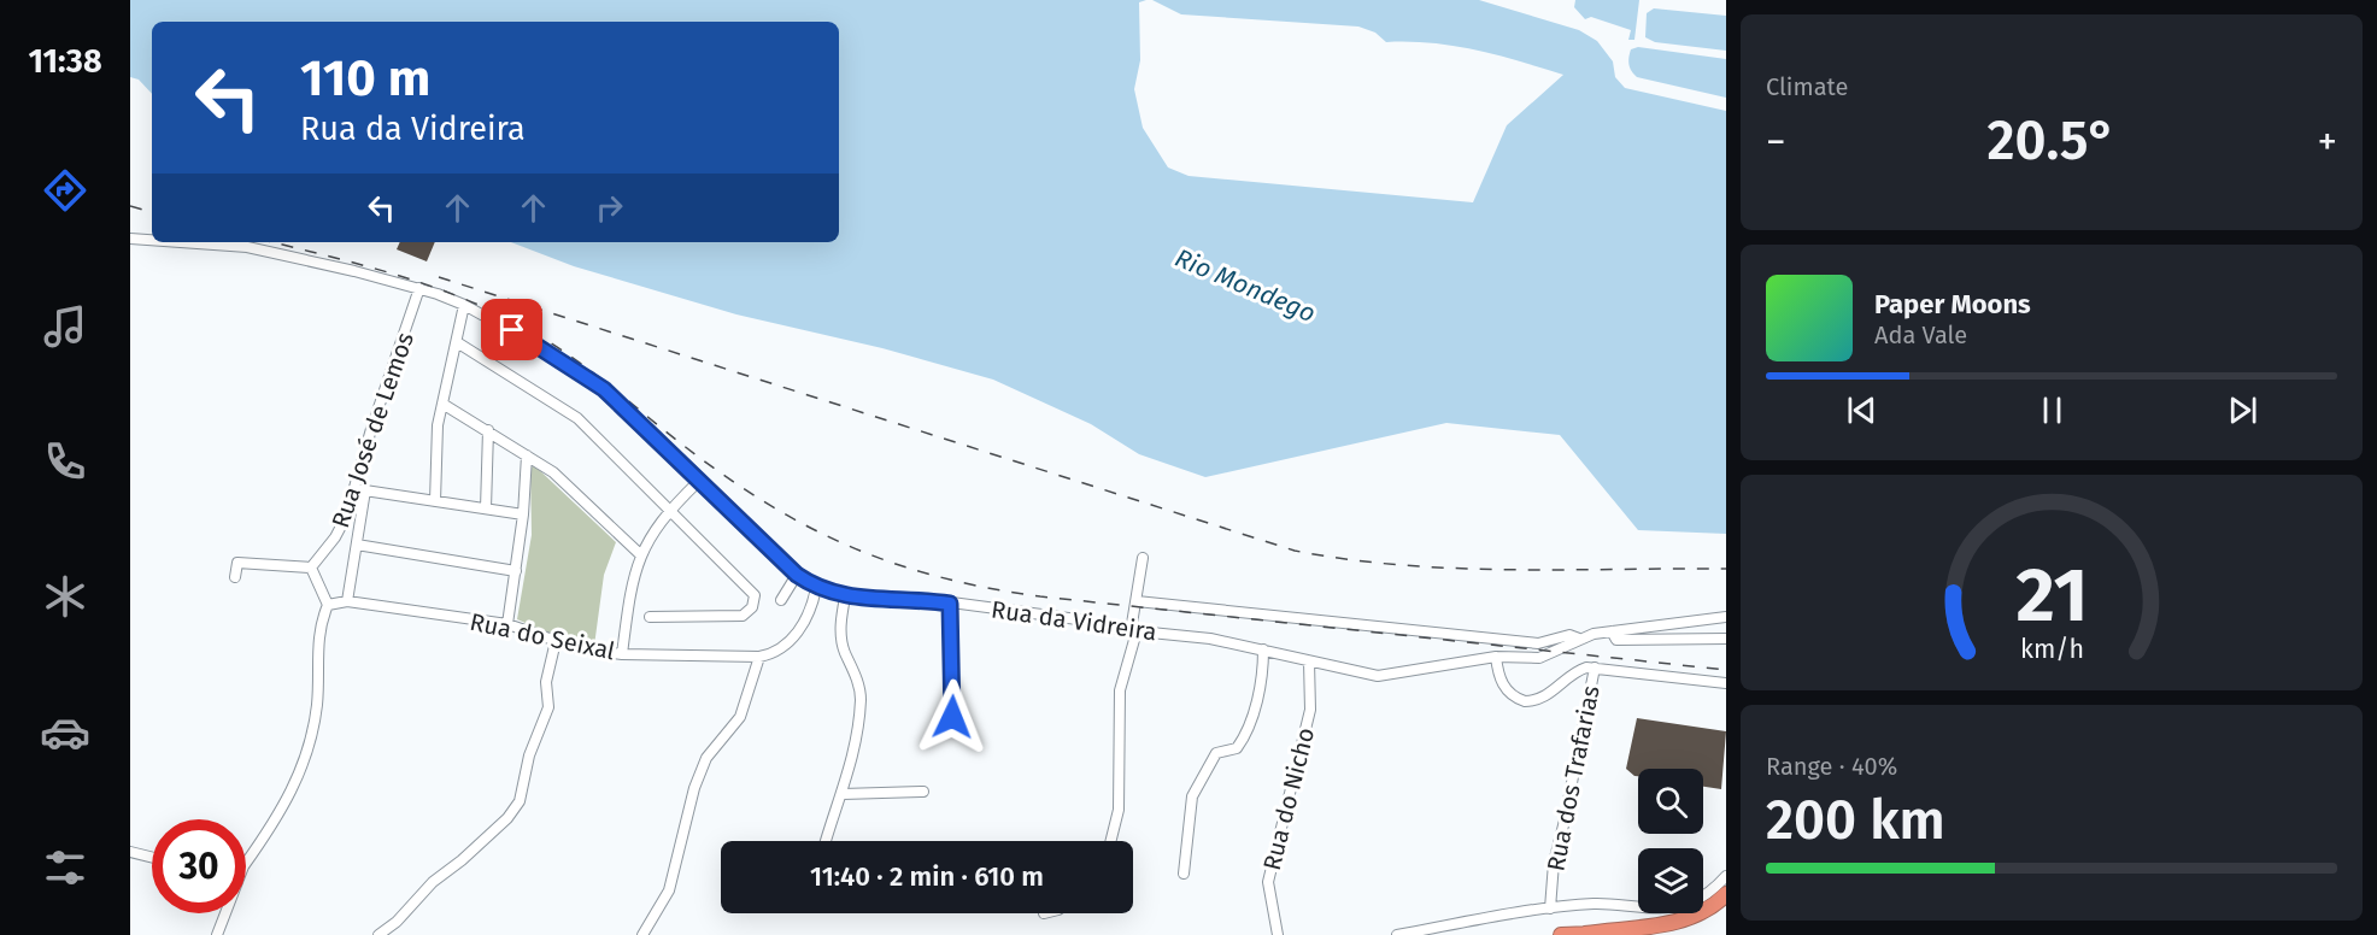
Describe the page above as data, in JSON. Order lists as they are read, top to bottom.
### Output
{
  "streets": {
    "street": [
      "Rua José de Lemos",
      "Rua da Vidreira",
      "Rua do Seixal",
      "Rua dos Trafarias",
      "Rua do Nicho"
    ]
  },
  "crossings": [
    ["Rua José de Lemos", "Rua da Vidreira"],
    ["Rua da Vidreira", "Rua do Nicho"]
  ],
  "water": ["Rio Mondego"],
  "page": {
    "tabs": "11:38",
    "tile": [
      "Climate",
      ["Range · 40%", "200 km"]
    ],
    "turn": ["110 m", "Rua da Vidreira"],
    "heat": ["−", "20.5°", "+"],
    "song": ["Paper Moons", "Ada Vale"],
    "limit": "30",
    "trip": "11:40 · 2 min · 610 m",
    "gauge": ["21", "km/h"]
  }
}
